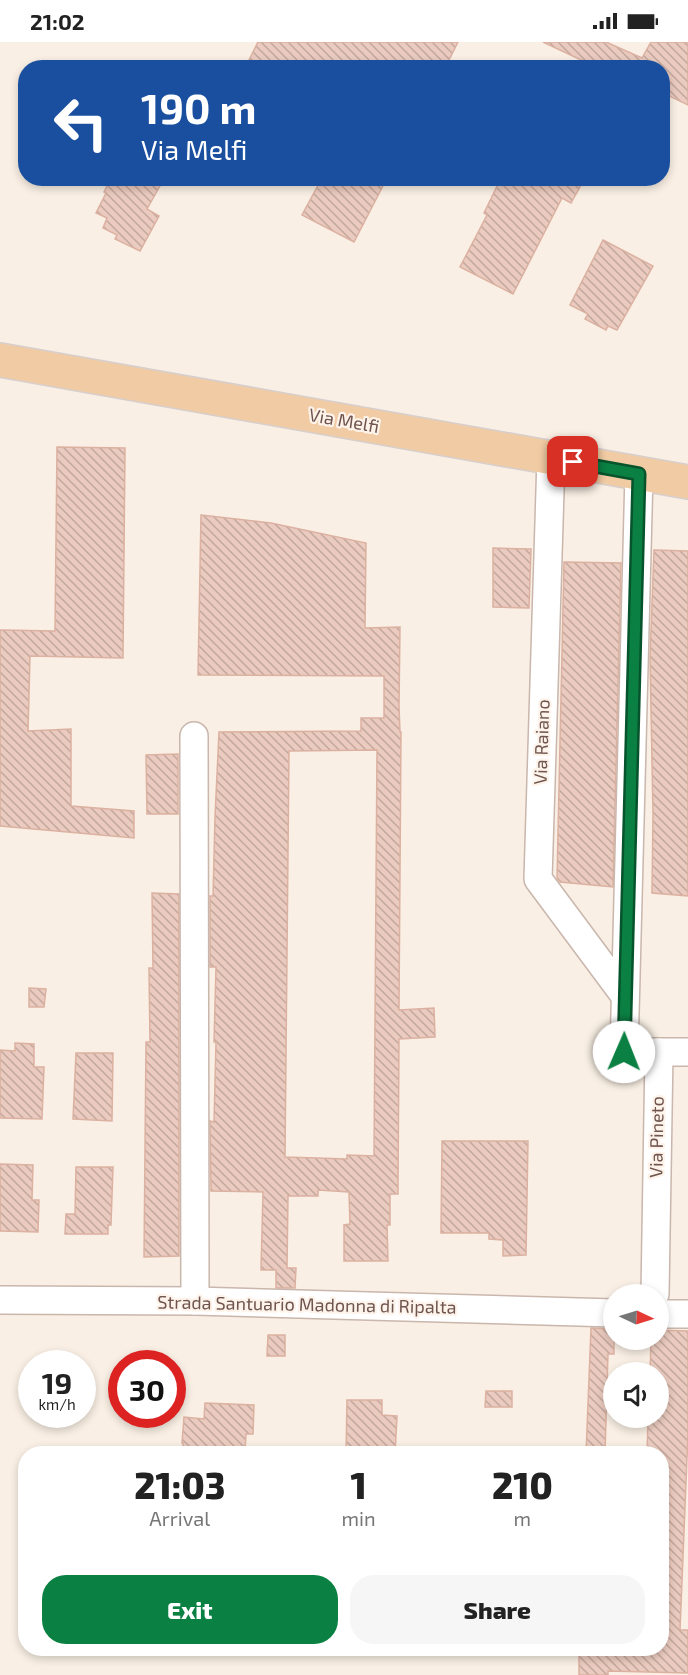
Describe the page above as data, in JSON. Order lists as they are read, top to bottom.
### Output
{
  "streets": {
    "main road": ["Via Melfi"],
    "street": ["Via Raiano", "Via Pineto", "Strada Santuario Madonna di Ripalta"]
  },
  "crossings": [
    ["Via Melfi", "Via Raiano"]
  ],
  "north": "right",
  "page": {
    "status": "21:02",
    "turn": ["190 m", "Via Melfi"],
    "speed": "19 km/h",
    "limit": "30",
    "eta": [
      "21:03",
      "Arrival",
      "1",
      "min",
      "210",
      "m"
    ],
    "buttons": ["Exit", "Share"]
  }
}
